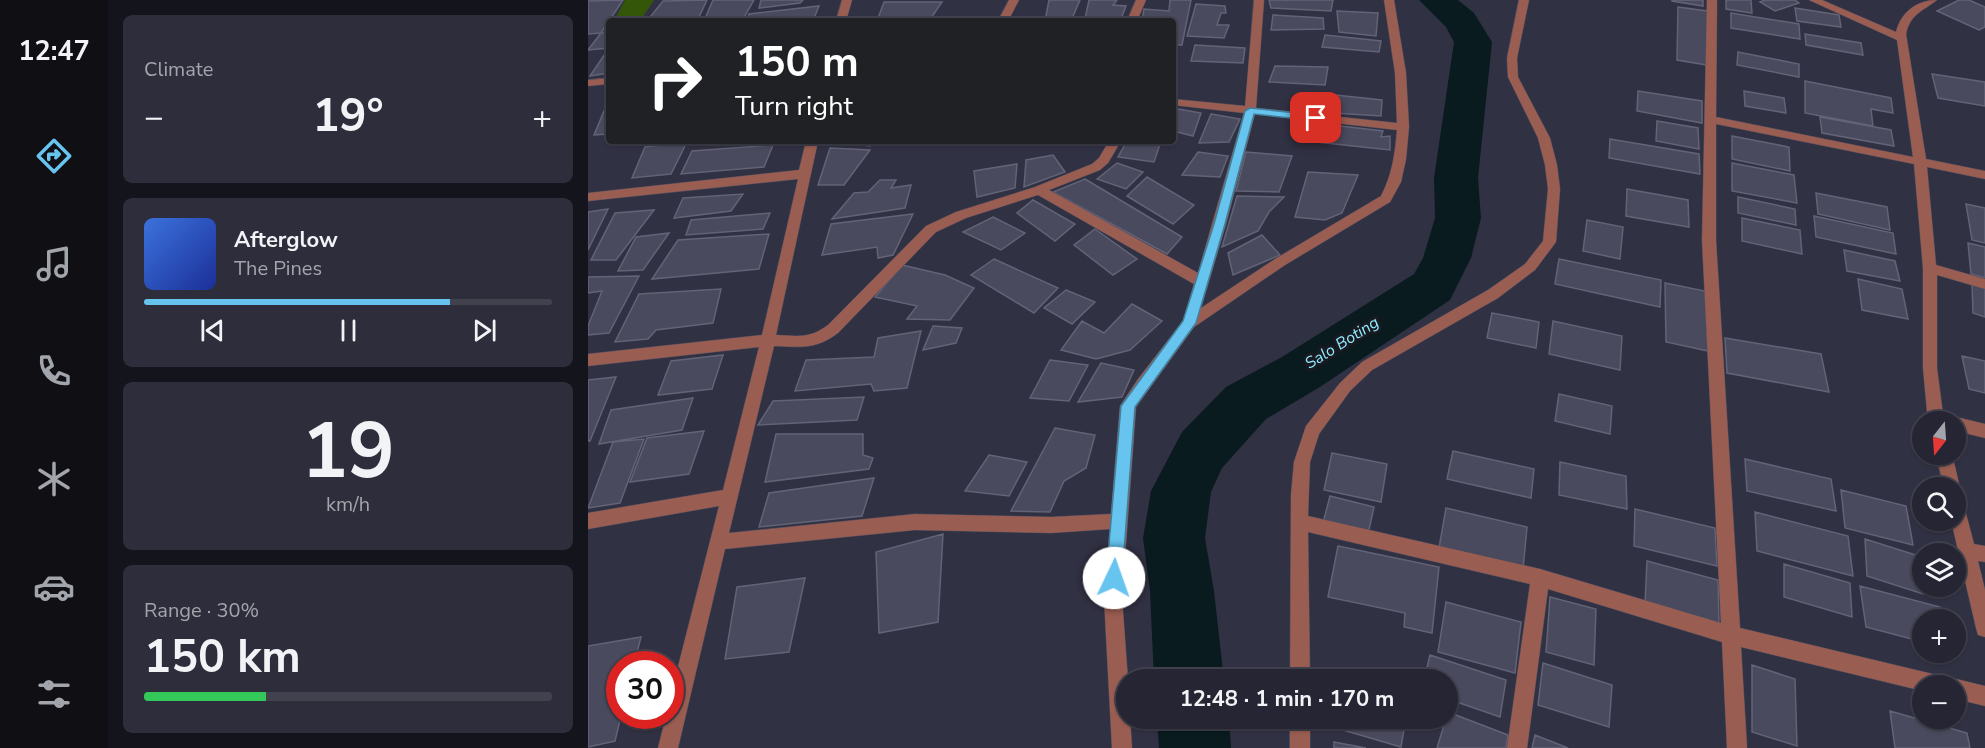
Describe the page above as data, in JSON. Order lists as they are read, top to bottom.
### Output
{
  "water": ["Salo Boting"],
  "north": "bottom",
  "page": {
    "tabs": "12:47",
    "tile": [
      "Climate",
      ["19", "km/h"],
      ["Range · 30%", "150 km"]
    ],
    "turn": ["150 m", "Turn right"],
    "heat": ["−", "19°", "+"],
    "song": ["Afterglow", "The Pines"],
    "map_buttons": ["+", "−"],
    "limit": "30",
    "trip": "12:48 · 1 min · 170 m"
  }
}
